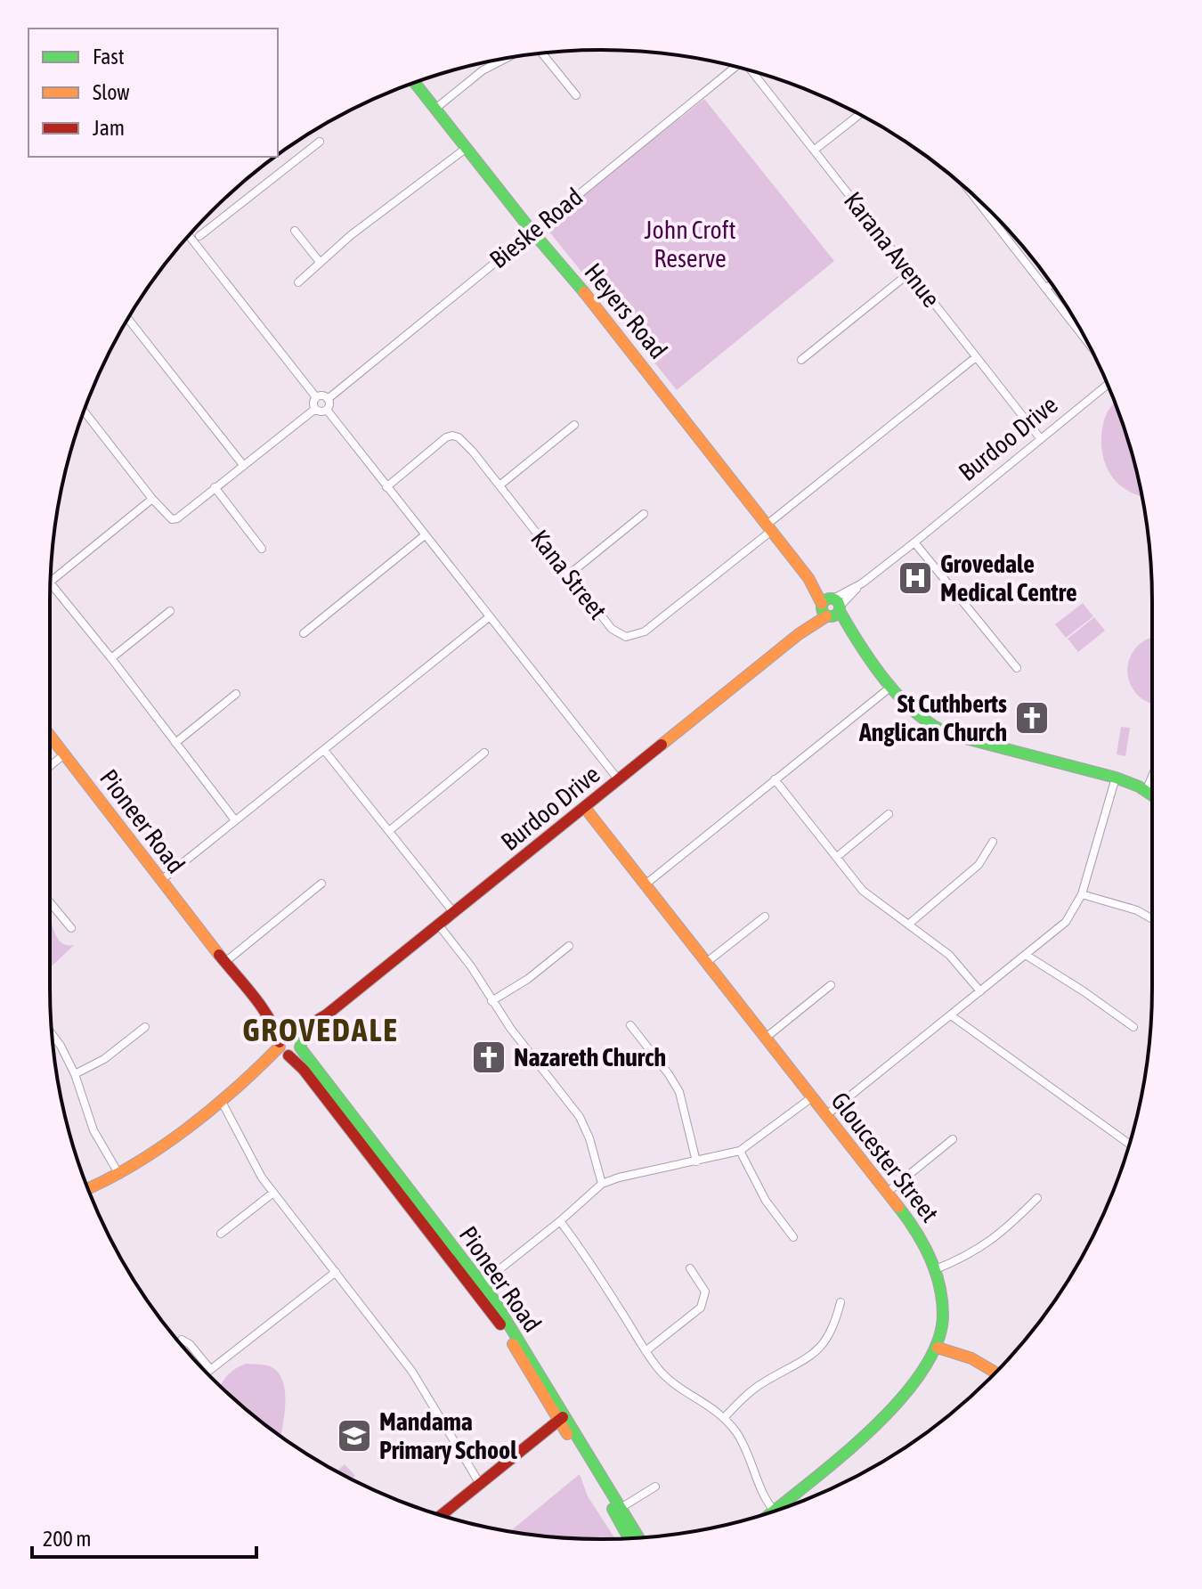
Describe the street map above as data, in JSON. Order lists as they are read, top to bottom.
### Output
{
  "streets": {
    "street": [
      "Bieske Road",
      "Karana Avenue",
      "Heyers Road",
      "Burdoo Drive",
      "Kana Street",
      "Pioneer Road",
      "Gloucester Street"
    ]
  },
  "crossings": [
    ["Bieske Road", "Heyers Road"],
    ["Karana Avenue", "Burdoo Drive"],
    ["Heyers Road", "Burdoo Drive"],
    ["Heyers Road", "Kana Street"],
    ["Burdoo Drive", "Pioneer Road"],
    ["Burdoo Drive", "Gloucester Street"]
  ],
  "districts": ["GROVEDALE"],
  "parks": ["John Croft Reserve"],
  "places": {
    "hospital": ["Grovedale Medical Centre"],
    "church": ["St Cuthberts Anglican Church", "Nazareth Church"],
    "school or university": ["Mandama Primary School"]
  },
  "legend": ["Fast", "Slow", "Jam"],
  "scale_bar": "200 m"
}
